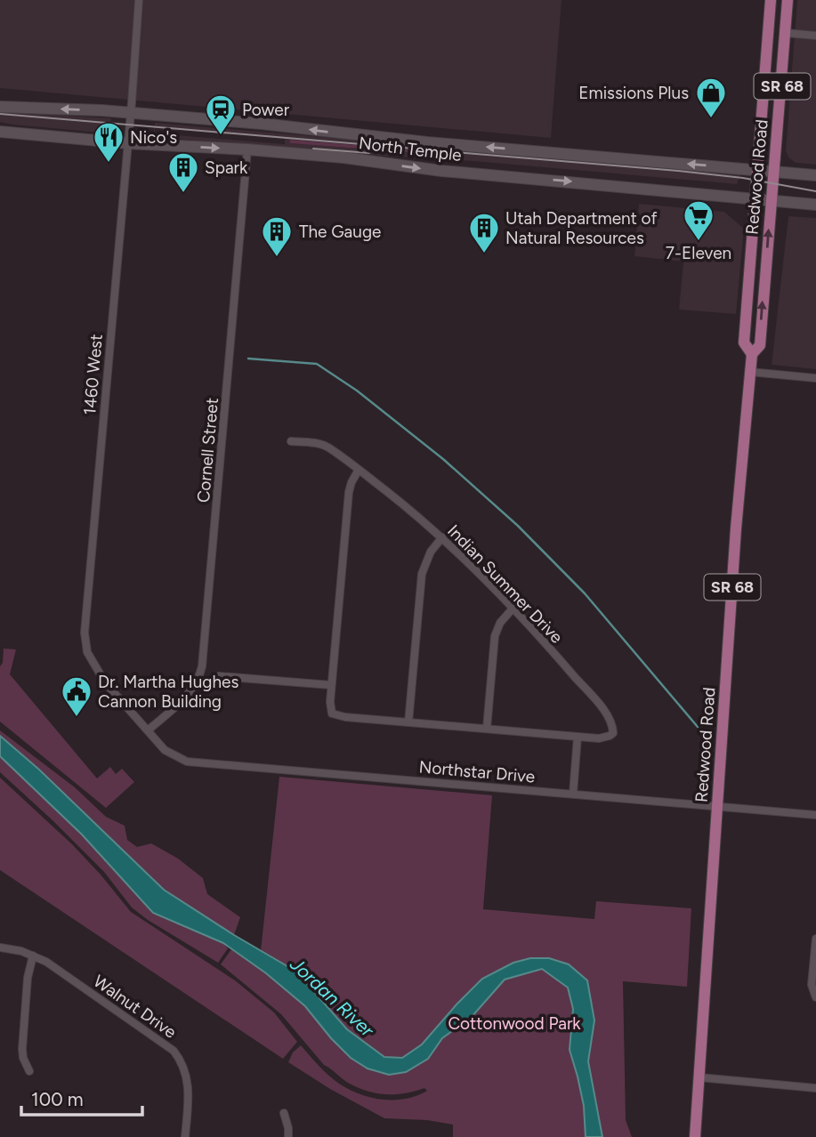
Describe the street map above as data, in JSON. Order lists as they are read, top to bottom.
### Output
{
  "streets": {
    "main road": ["SR 68", "North Temple", "Redwood Road"],
    "street": [
      "1460 West",
      "Cornell Street",
      "Indian Summer Drive",
      "Northstar Drive",
      "Walnut Drive"
    ]
  },
  "crossings": [
    ["North Temple", "Redwood Road"],
    ["North Temple", "1460 West"],
    ["North Temple", "Cornell Street"],
    ["Redwood Road", "Northstar Drive"],
    ["1460 West", "Cornell Street"],
    ["1460 West", "Northstar Drive"],
    ["Cornell Street", "Northstar Drive"]
  ],
  "water": ["Jordan River"],
  "parks": ["Cottonwood Park"],
  "places": {
    "shop": ["Emissions Plus"],
    "station": ["Power"],
    "restaurant": ["Nico's"],
    "building": ["Spark", "Utah Department of Natural Resources", "The Gauge"],
    "supermarket": ["7-Eleven"],
    "public building": ["Dr. Martha Hughes Cannon Building"]
  },
  "scale_bar": "100 m"
}
